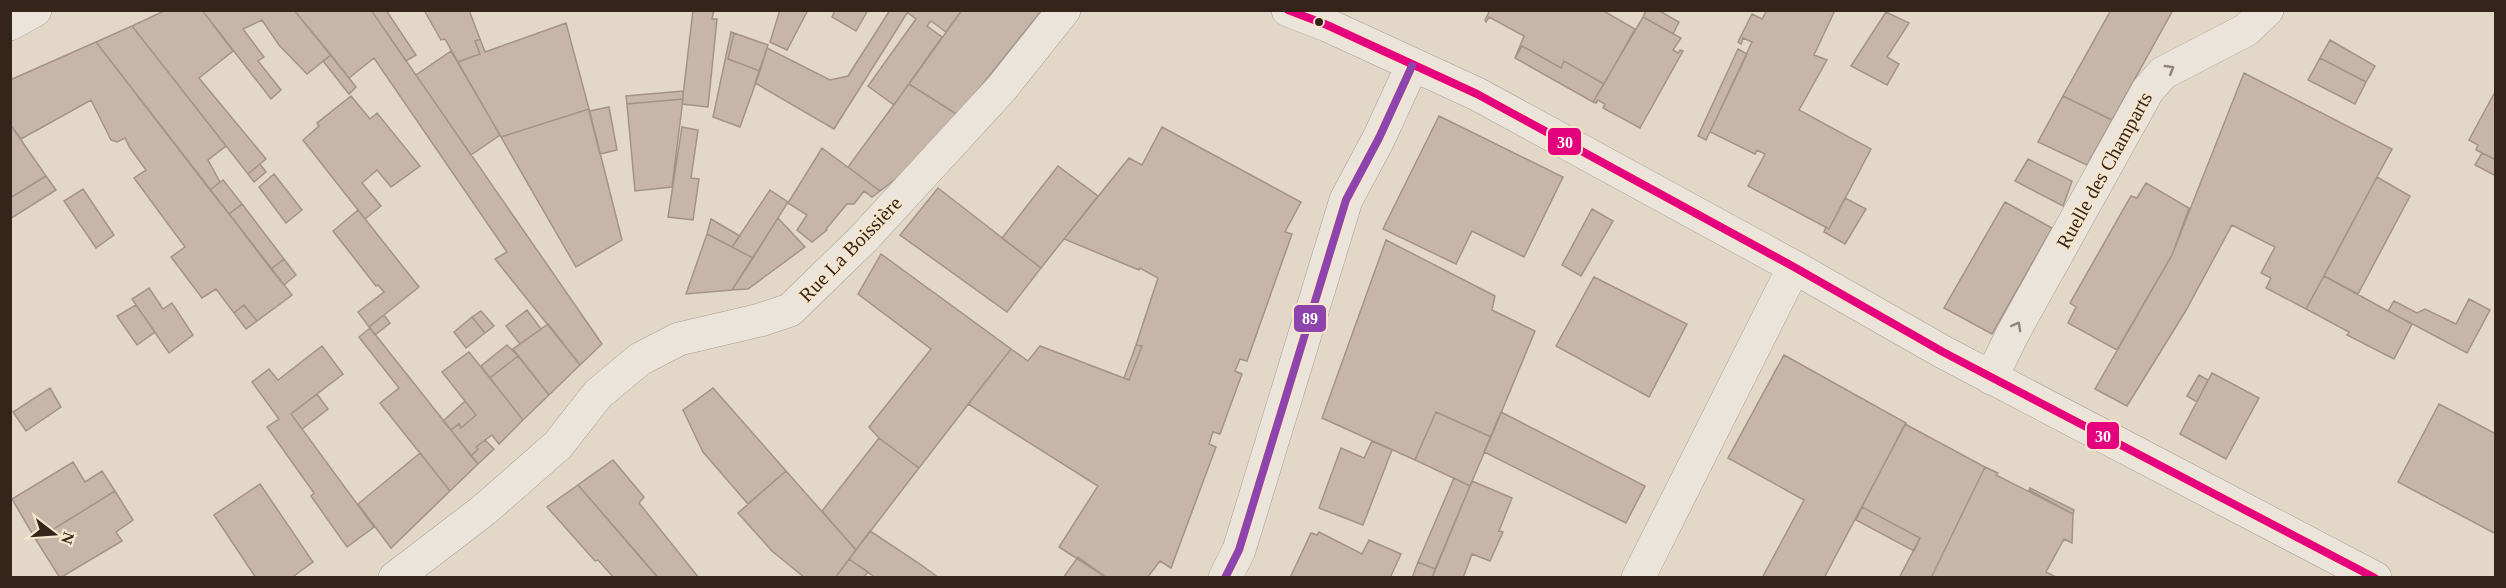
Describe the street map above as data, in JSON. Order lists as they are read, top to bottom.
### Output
{
  "streets": {
    "street": ["Ruelle des Champarts", "Rue La Boissière"]
  },
  "one_way": ["Ruelle des Champarts"],
  "lines": ["transit line 30", "transit line 89"],
  "north": "right"
}
